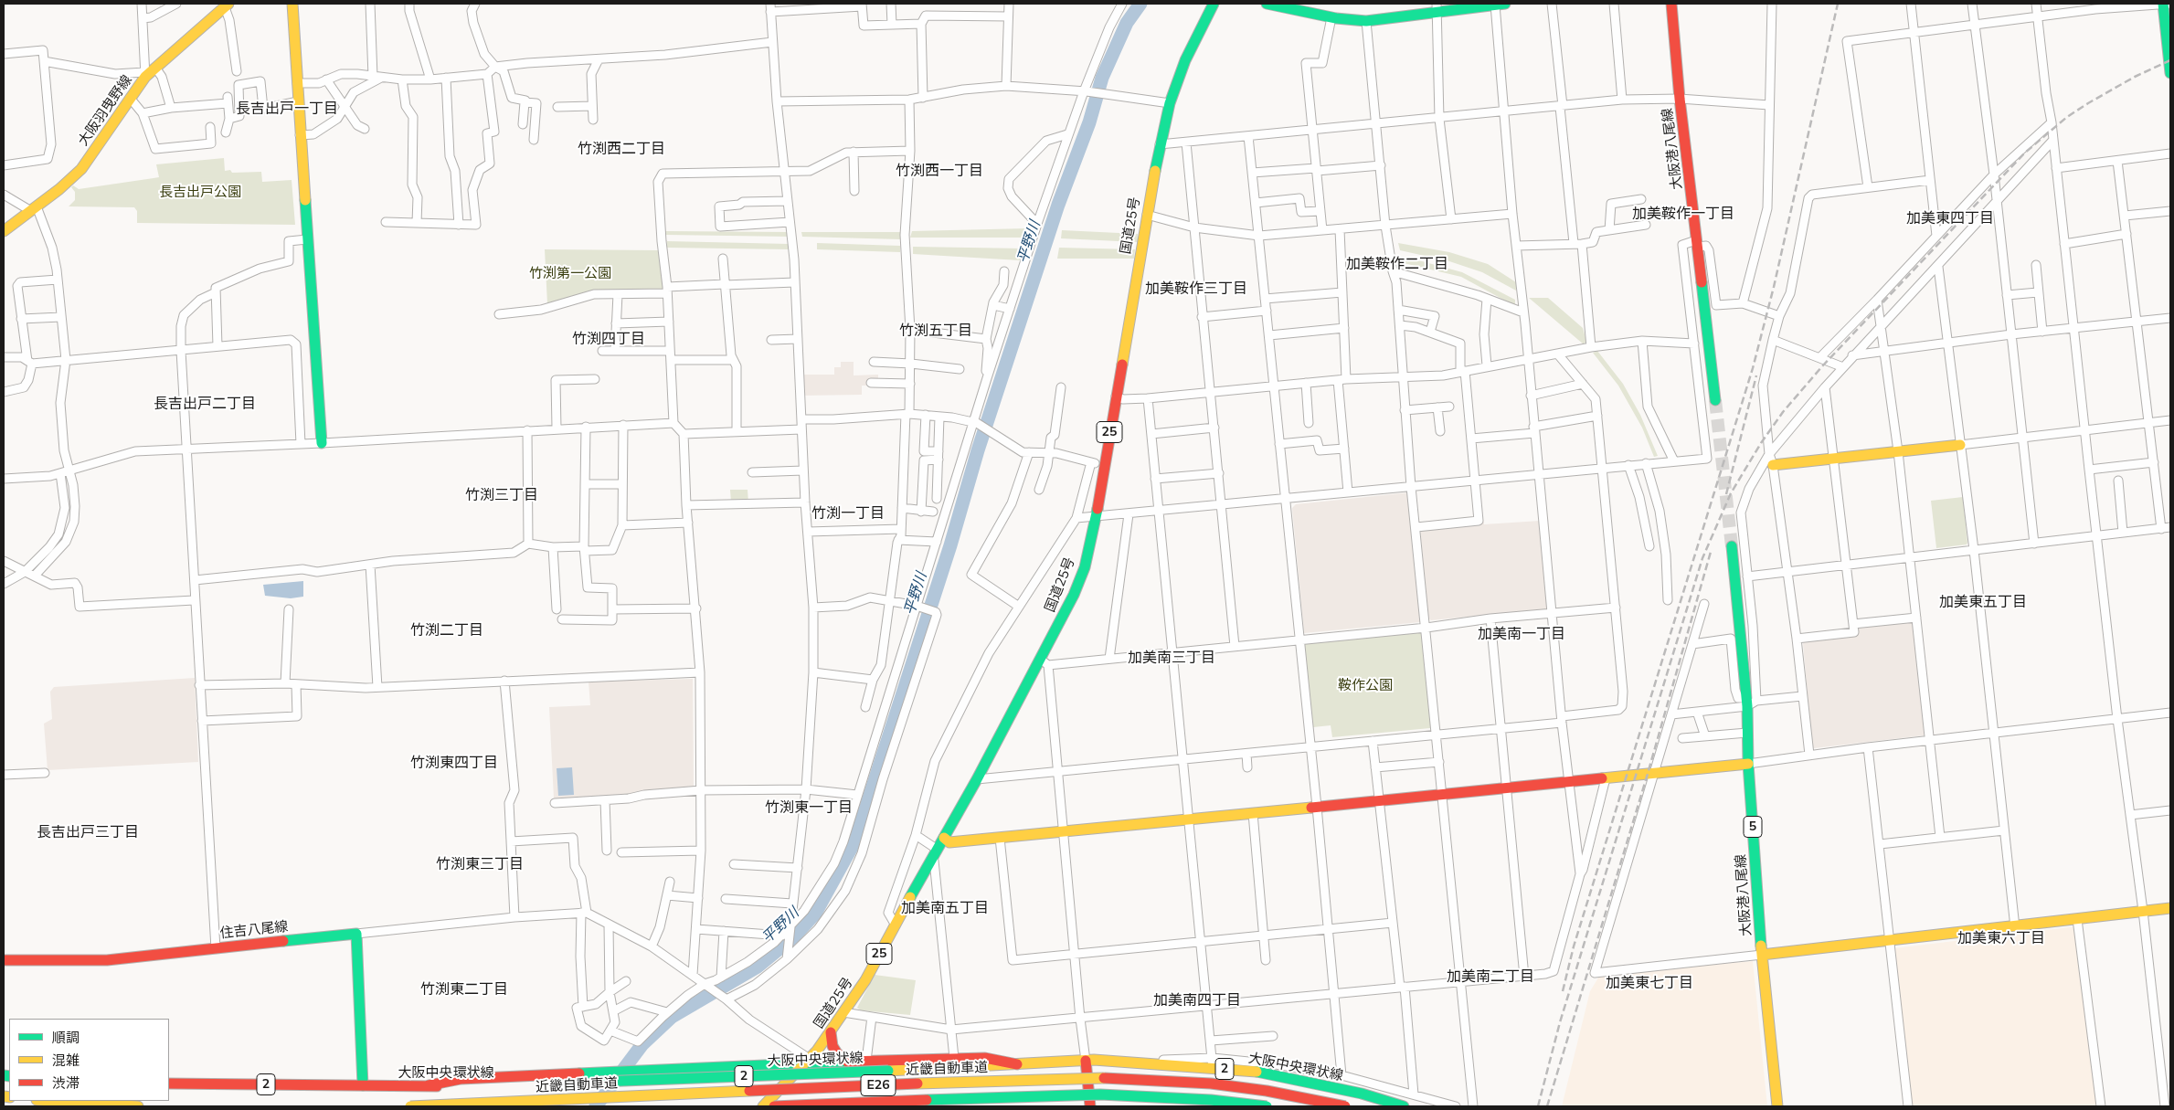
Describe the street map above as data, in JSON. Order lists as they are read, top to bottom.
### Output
{
  "streets": {
    "main road": [
      "大阪羽曳野線",
      "大阪港八尾線",
      "国道25号",
      "25",
      "5",
      "住吉八尾線",
      "大阪中央環状線",
      "近畿自動車道",
      "2",
      "E26"
    ]
  },
  "crossings": [
    ["国道25号", "E26"]
  ],
  "districts": [
    "長吉出戸一丁目",
    "竹渕西二丁目",
    "竹渕西一丁目",
    "加美鞍作一丁目",
    "加美東四丁目",
    "加美鞍作二丁目",
    "加美鞍作三丁目",
    "竹渕五丁目",
    "竹渕四丁目",
    "長吉出戸二丁目",
    "竹渕三丁目",
    "竹渕一丁目",
    "加美東五丁目",
    "竹渕二丁目",
    "加美南一丁目",
    "加美南三丁目",
    "竹渕東四丁目",
    "竹渕東一丁目",
    "長吉出戸三丁目",
    "竹渕東三丁目",
    "加美南五丁目",
    "加美東六丁目",
    "加美南二丁目",
    "加美東七丁目",
    "竹渕東二丁目",
    "加美南四丁目"
  ],
  "water": ["平野川"],
  "parks": ["長吉出戸公園", "竹渕第一公園", "鞍作公園"],
  "legend": ["順調", "混雑", "渋滞"]
}
